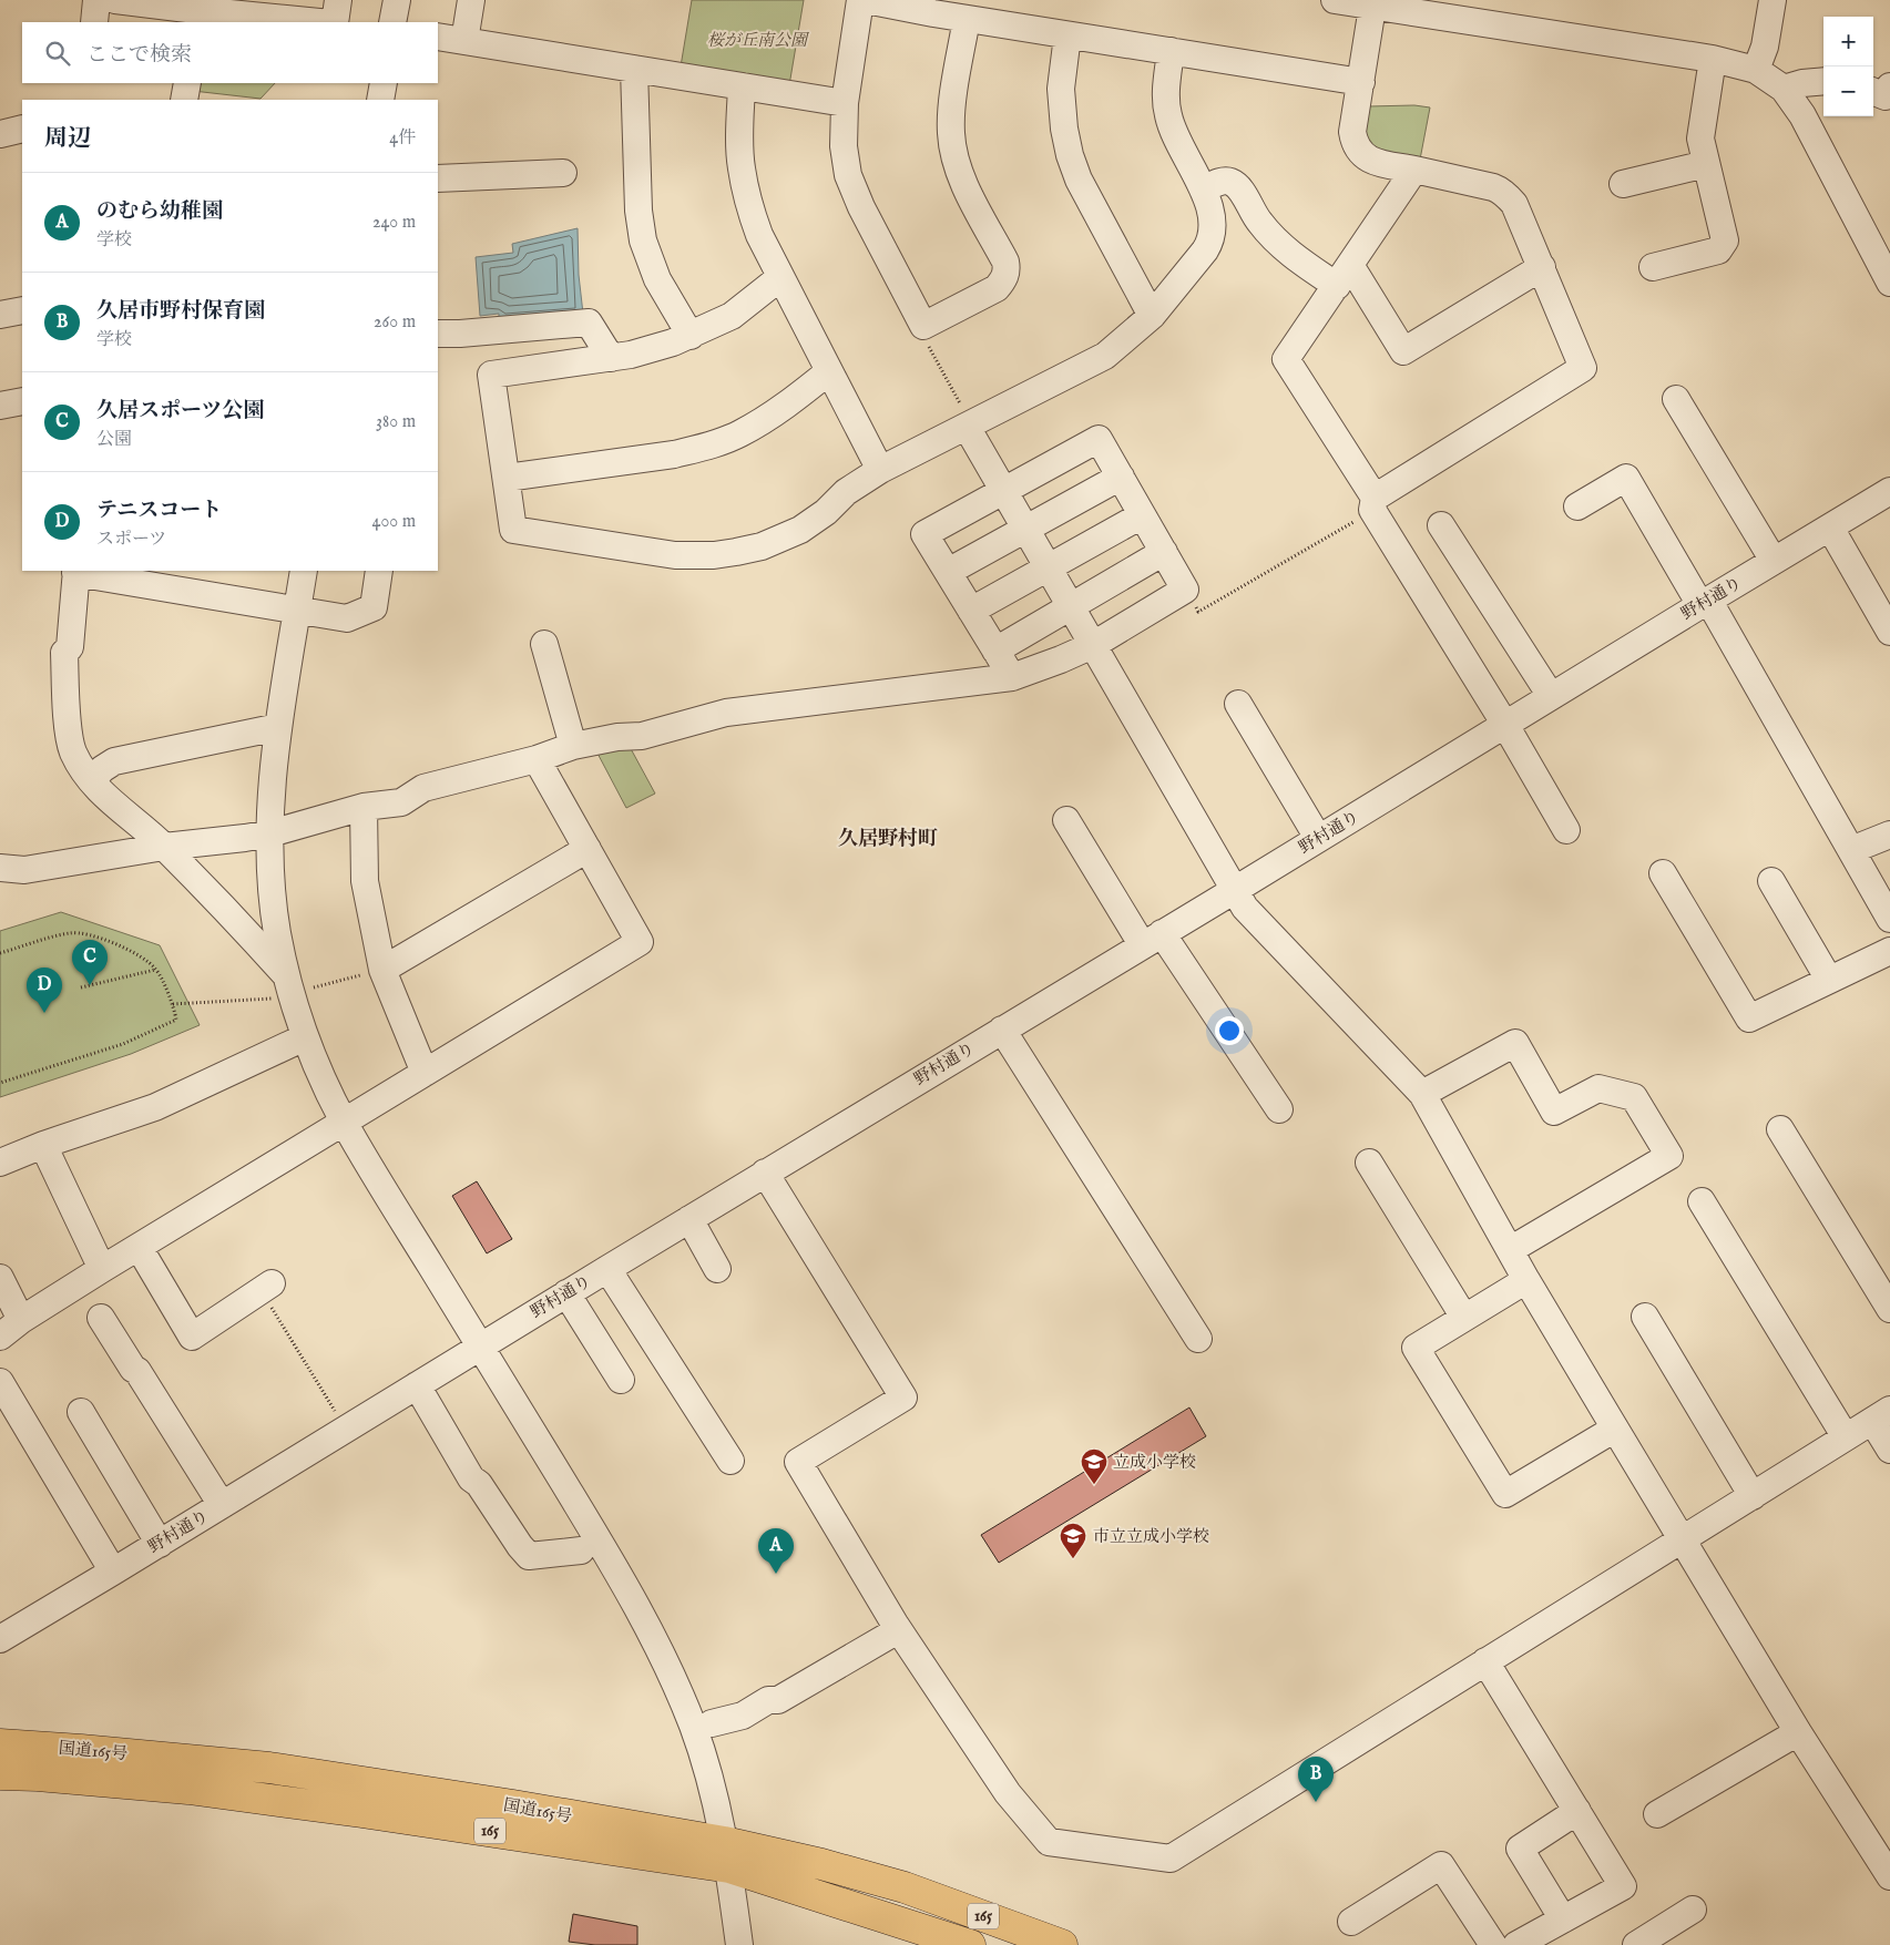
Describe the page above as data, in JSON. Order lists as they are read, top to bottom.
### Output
{
  "streets": {
    "highway": ["国道165号", "165"],
    "street": ["野村通り"]
  },
  "districts": ["久居野村町"],
  "parks": ["桜が丘南公園"],
  "places": {
    "school or university": ["立成小学校", "市立立成小学校"]
  },
  "page": {
    "map_buttons": ["+", "−"],
    "search": "ここで検索",
    "heading": ["周辺", "4件"],
    "list": [
      {
        "mark": "A",
        "name": "のむら幼稚園",
        "note": "学校",
        "value": "240 m"
      },
      {
        "mark": "B",
        "name": "久居市野村保育園",
        "note": "学校",
        "value": "260 m"
      },
      {
        "mark": "C",
        "name": "久居スポーツ公園",
        "note": "公園",
        "value": "380 m"
      },
      {
        "mark": "D",
        "name": "テニスコート",
        "note": "スポーツ",
        "value": "400 m"
      }
    ],
    "pins": [
      "C",
      "D",
      "A",
      "B"
    ]
  }
}
